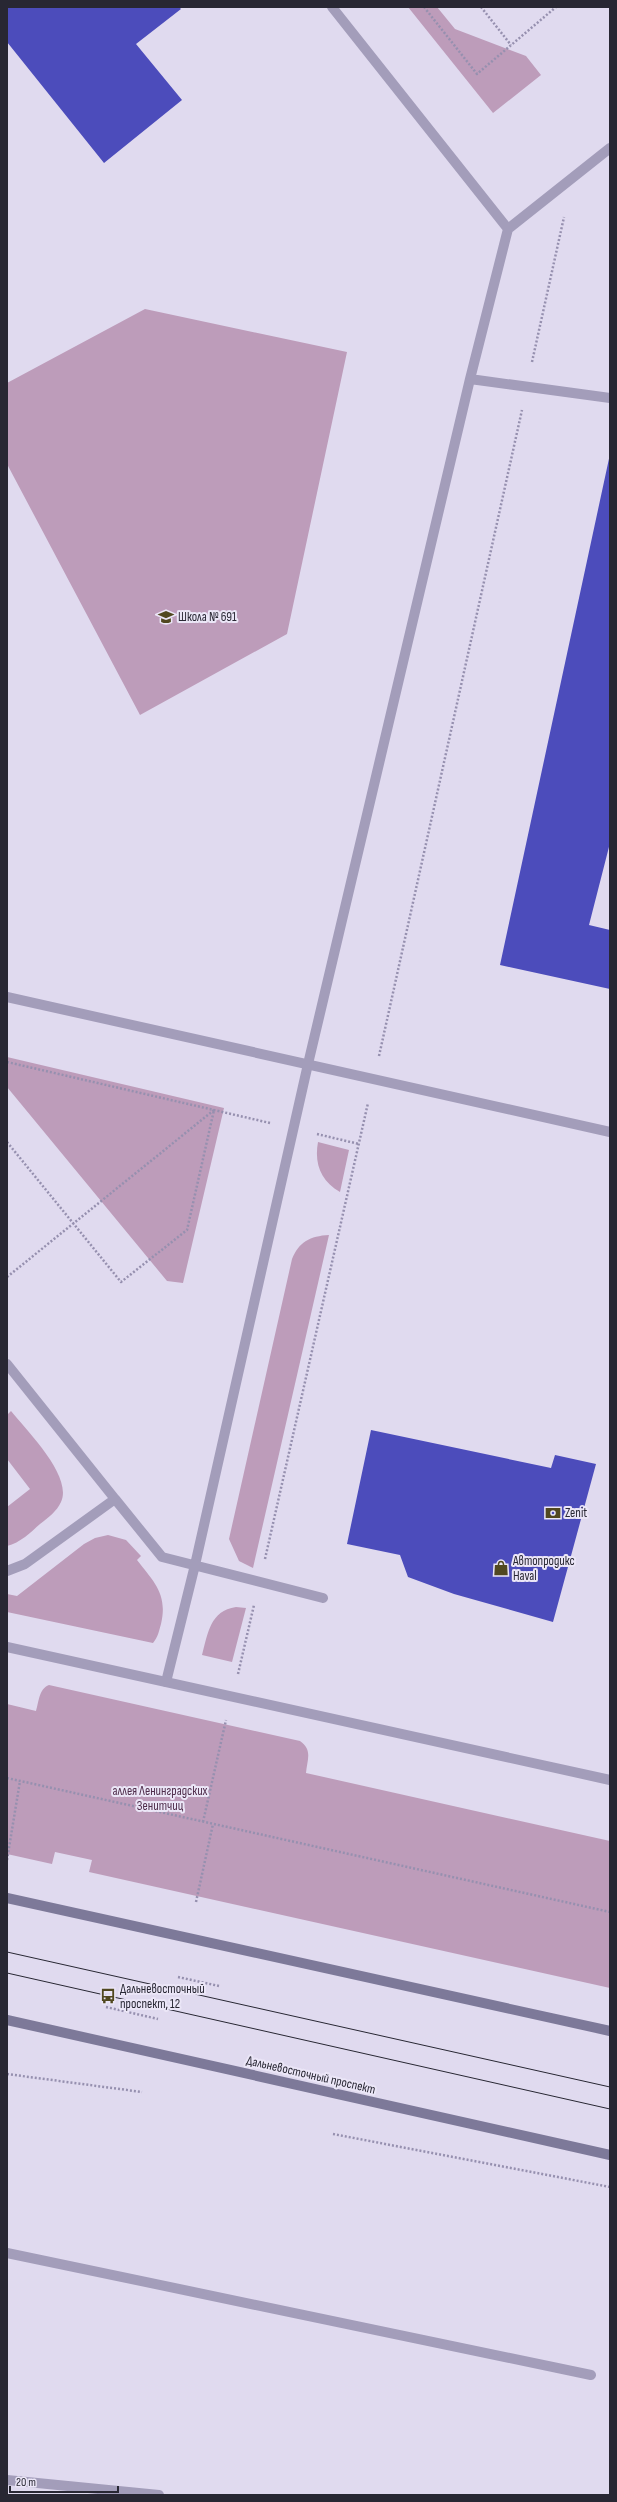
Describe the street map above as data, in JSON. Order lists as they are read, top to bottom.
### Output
{
  "streets": {
    "main road": ["Дальневосточный проспект"]
  },
  "parks": ["аллея Ленинградских Зенитчиц"],
  "places": {
    "school or university": ["Школа № 691"],
    "bank": ["Zenit"],
    "shop": ["Автопродикс Haval"],
    "bus stop": ["Дальневосточный проспект, 12"]
  },
  "scale_bar": "20 m"
}
